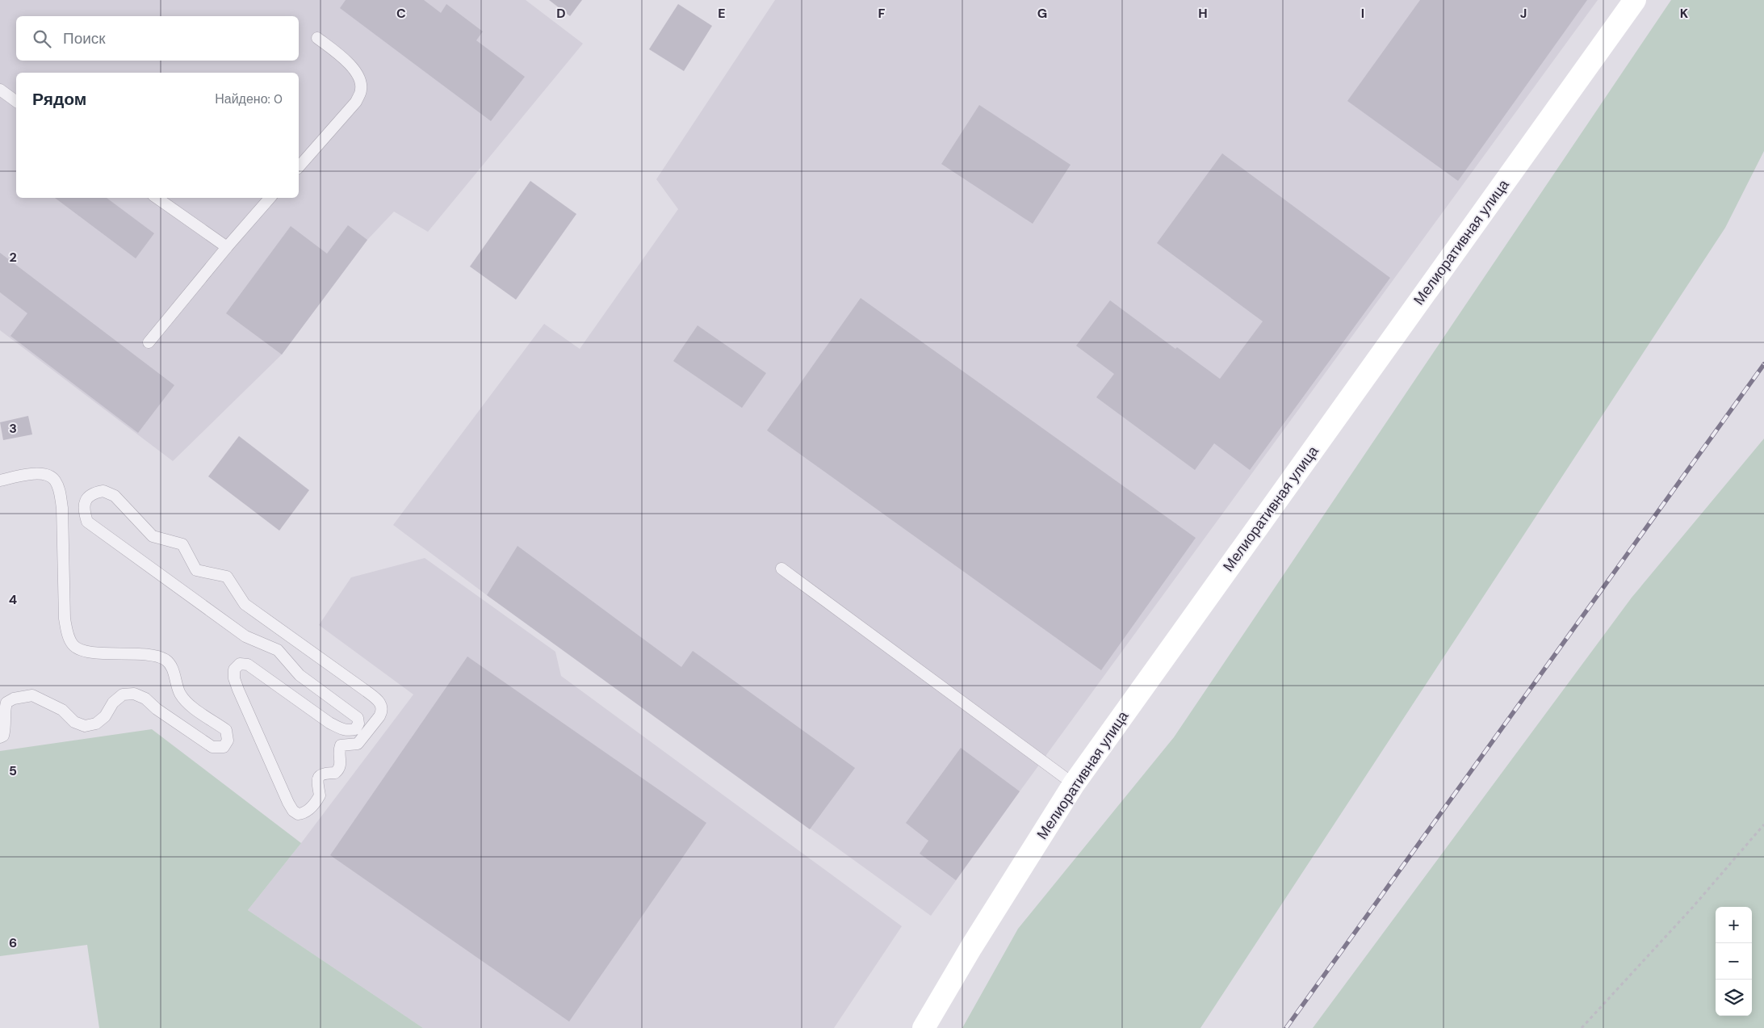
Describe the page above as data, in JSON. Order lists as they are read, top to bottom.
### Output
{
  "streets": {
    "street": ["Мелиоративная улица"]
  },
  "page": {
    "search": "Поиск",
    "heading": ["Рядом", "Найдено: 0"],
    "map_buttons": ["+", "−"]
  },
  "grid": {
    "columns": [
      "C",
      "D",
      "E",
      "F",
      "G",
      "H",
      "I",
      "J",
      "K"
    ],
    "rows": [
      "2",
      "3",
      "4",
      "5",
      "6"
    ]
  }
}
